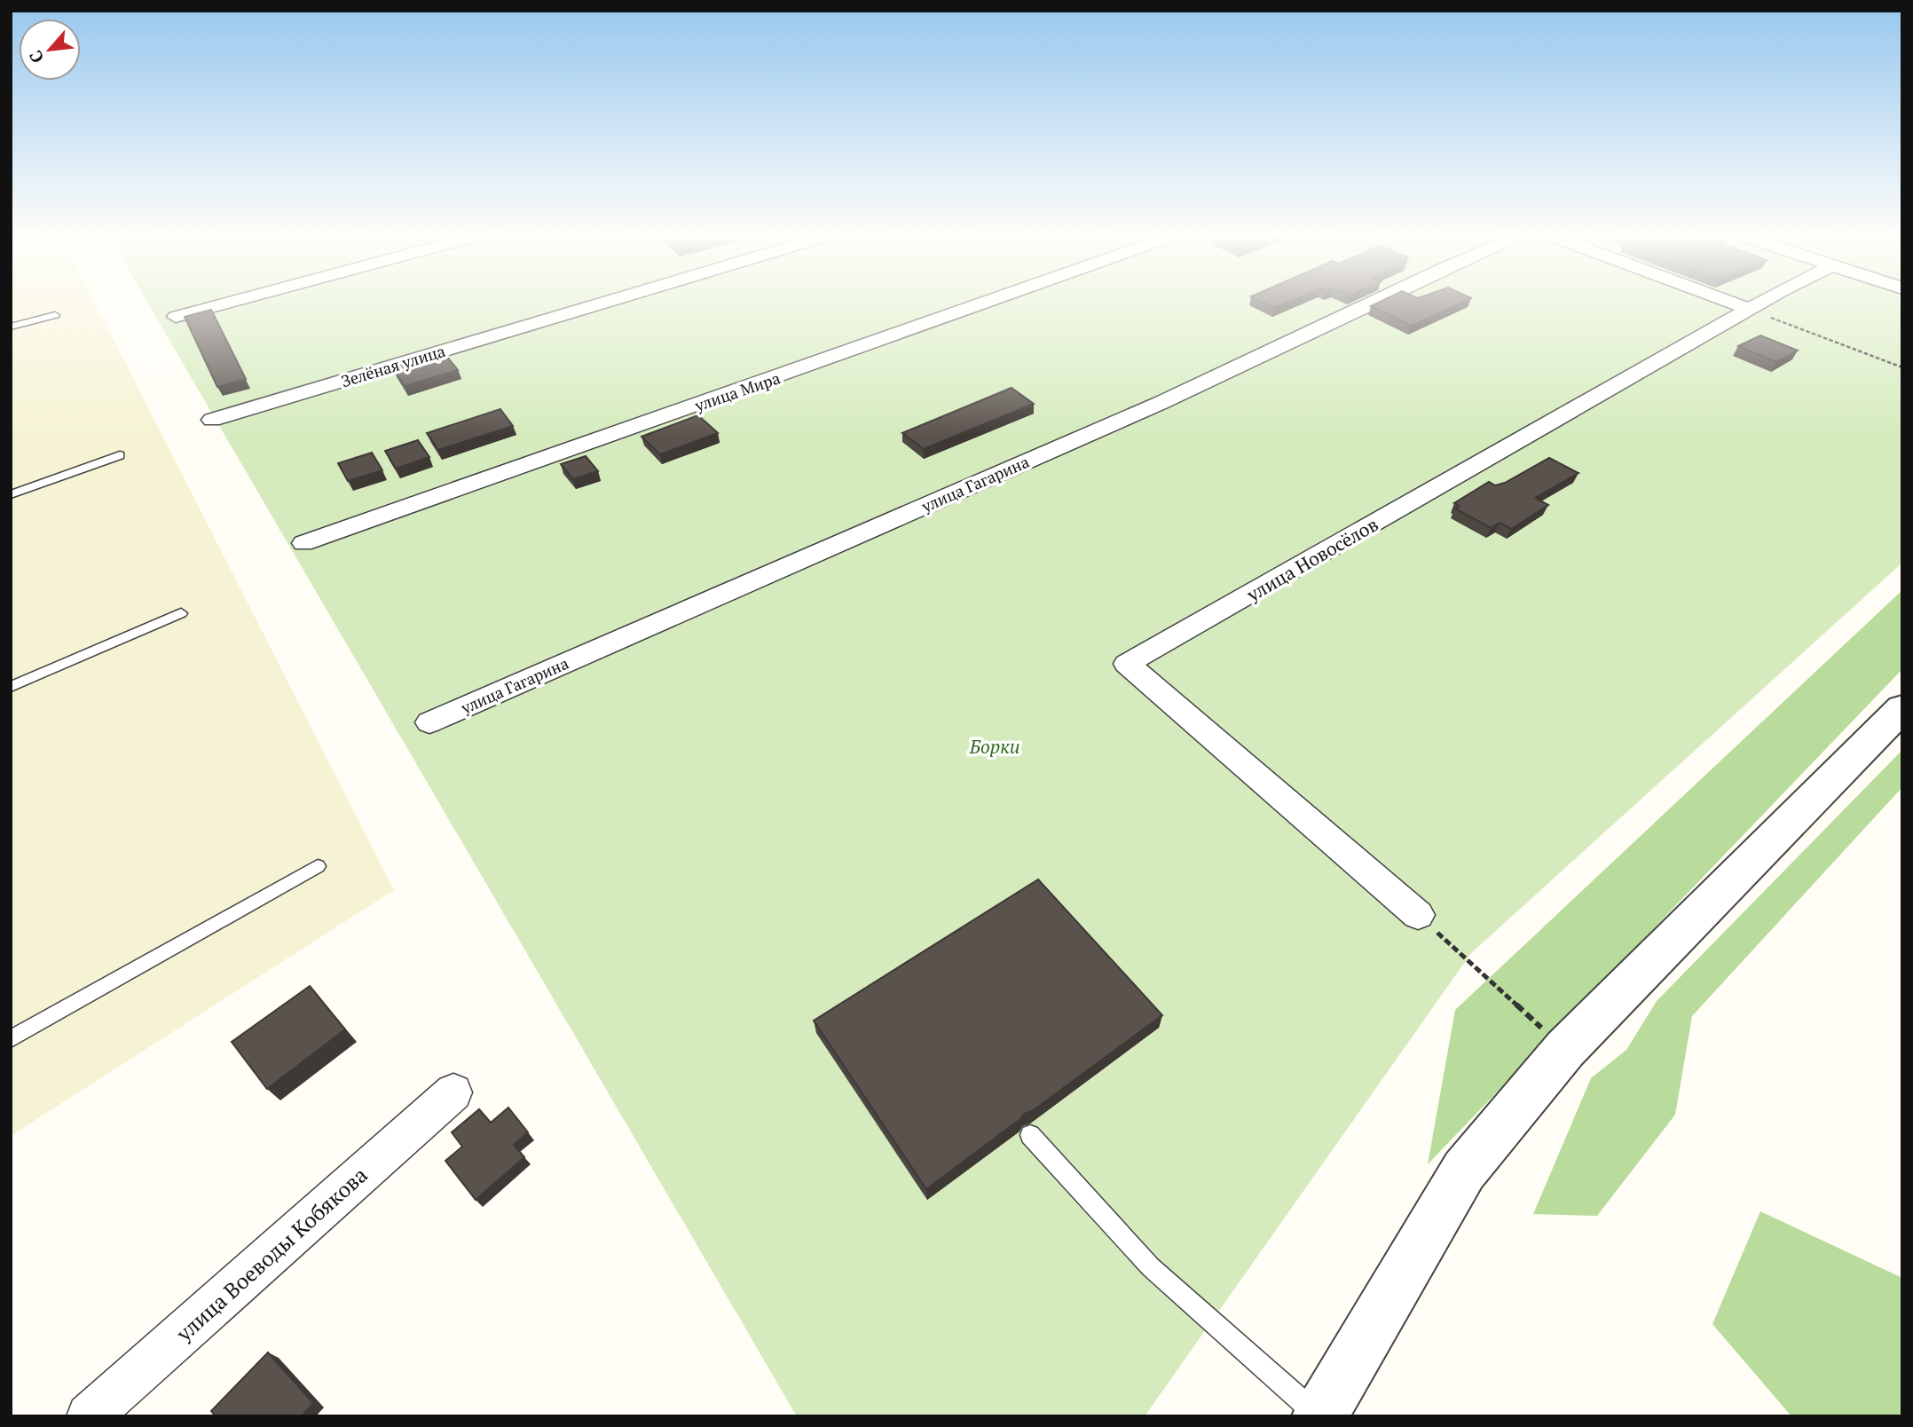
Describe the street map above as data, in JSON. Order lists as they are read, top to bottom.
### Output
{
  "streets": {
    "street": [
      "Зелёная улица",
      "улица Мира",
      "улица Гагарина",
      "улица Новосёлов",
      "улица Воеводы Кобякова"
    ]
  },
  "parks": ["Борки"],
  "north": "bottom left"
}
